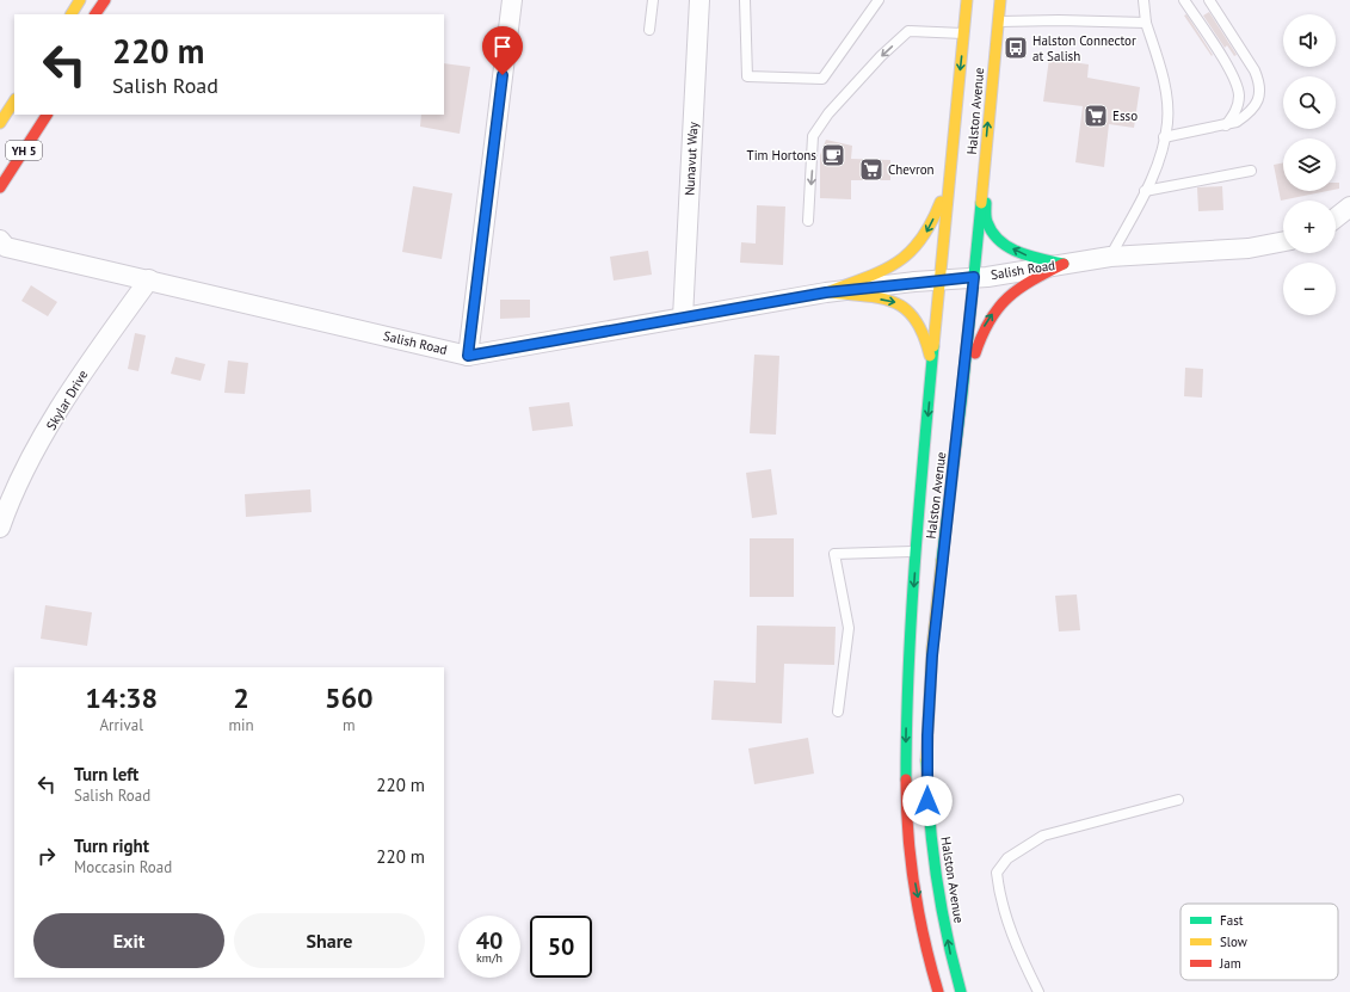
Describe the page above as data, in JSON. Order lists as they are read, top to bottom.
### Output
{
  "streets": {
    "main road": ["Halston Avenue", "YH 5"],
    "street": ["Nunavut Way", "Salish Road", "Skylar Drive"]
  },
  "crossings": [
    ["Halston Avenue", "Salish Road"],
    ["Nunavut Way", "Salish Road"],
    ["Salish Road", "Skylar Drive"]
  ],
  "places": {
    "bus stop": ["Halston Connector at Salish"],
    "supermarket": ["Esso", "Chevron"],
    "cafe": ["Tim Hortons"]
  },
  "legend": ["Fast", "Slow", "Jam"],
  "page": {
    "map_buttons": ["+", "−"],
    "turn": ["220 m", "Salish Road"],
    "eta": [
      "14:38",
      "Arrival",
      "2",
      "min",
      "560",
      "m"
    ],
    "list": [
      {
        "name": "Turn left",
        "note": "Salish Road",
        "value": "220 m"
      },
      {
        "name": "Turn right",
        "note": "Moccasin Road",
        "value": "220 m"
      }
    ],
    "buttons": ["Exit", "Share"],
    "speed": "40 km/h",
    "limit": "50"
  }
}
